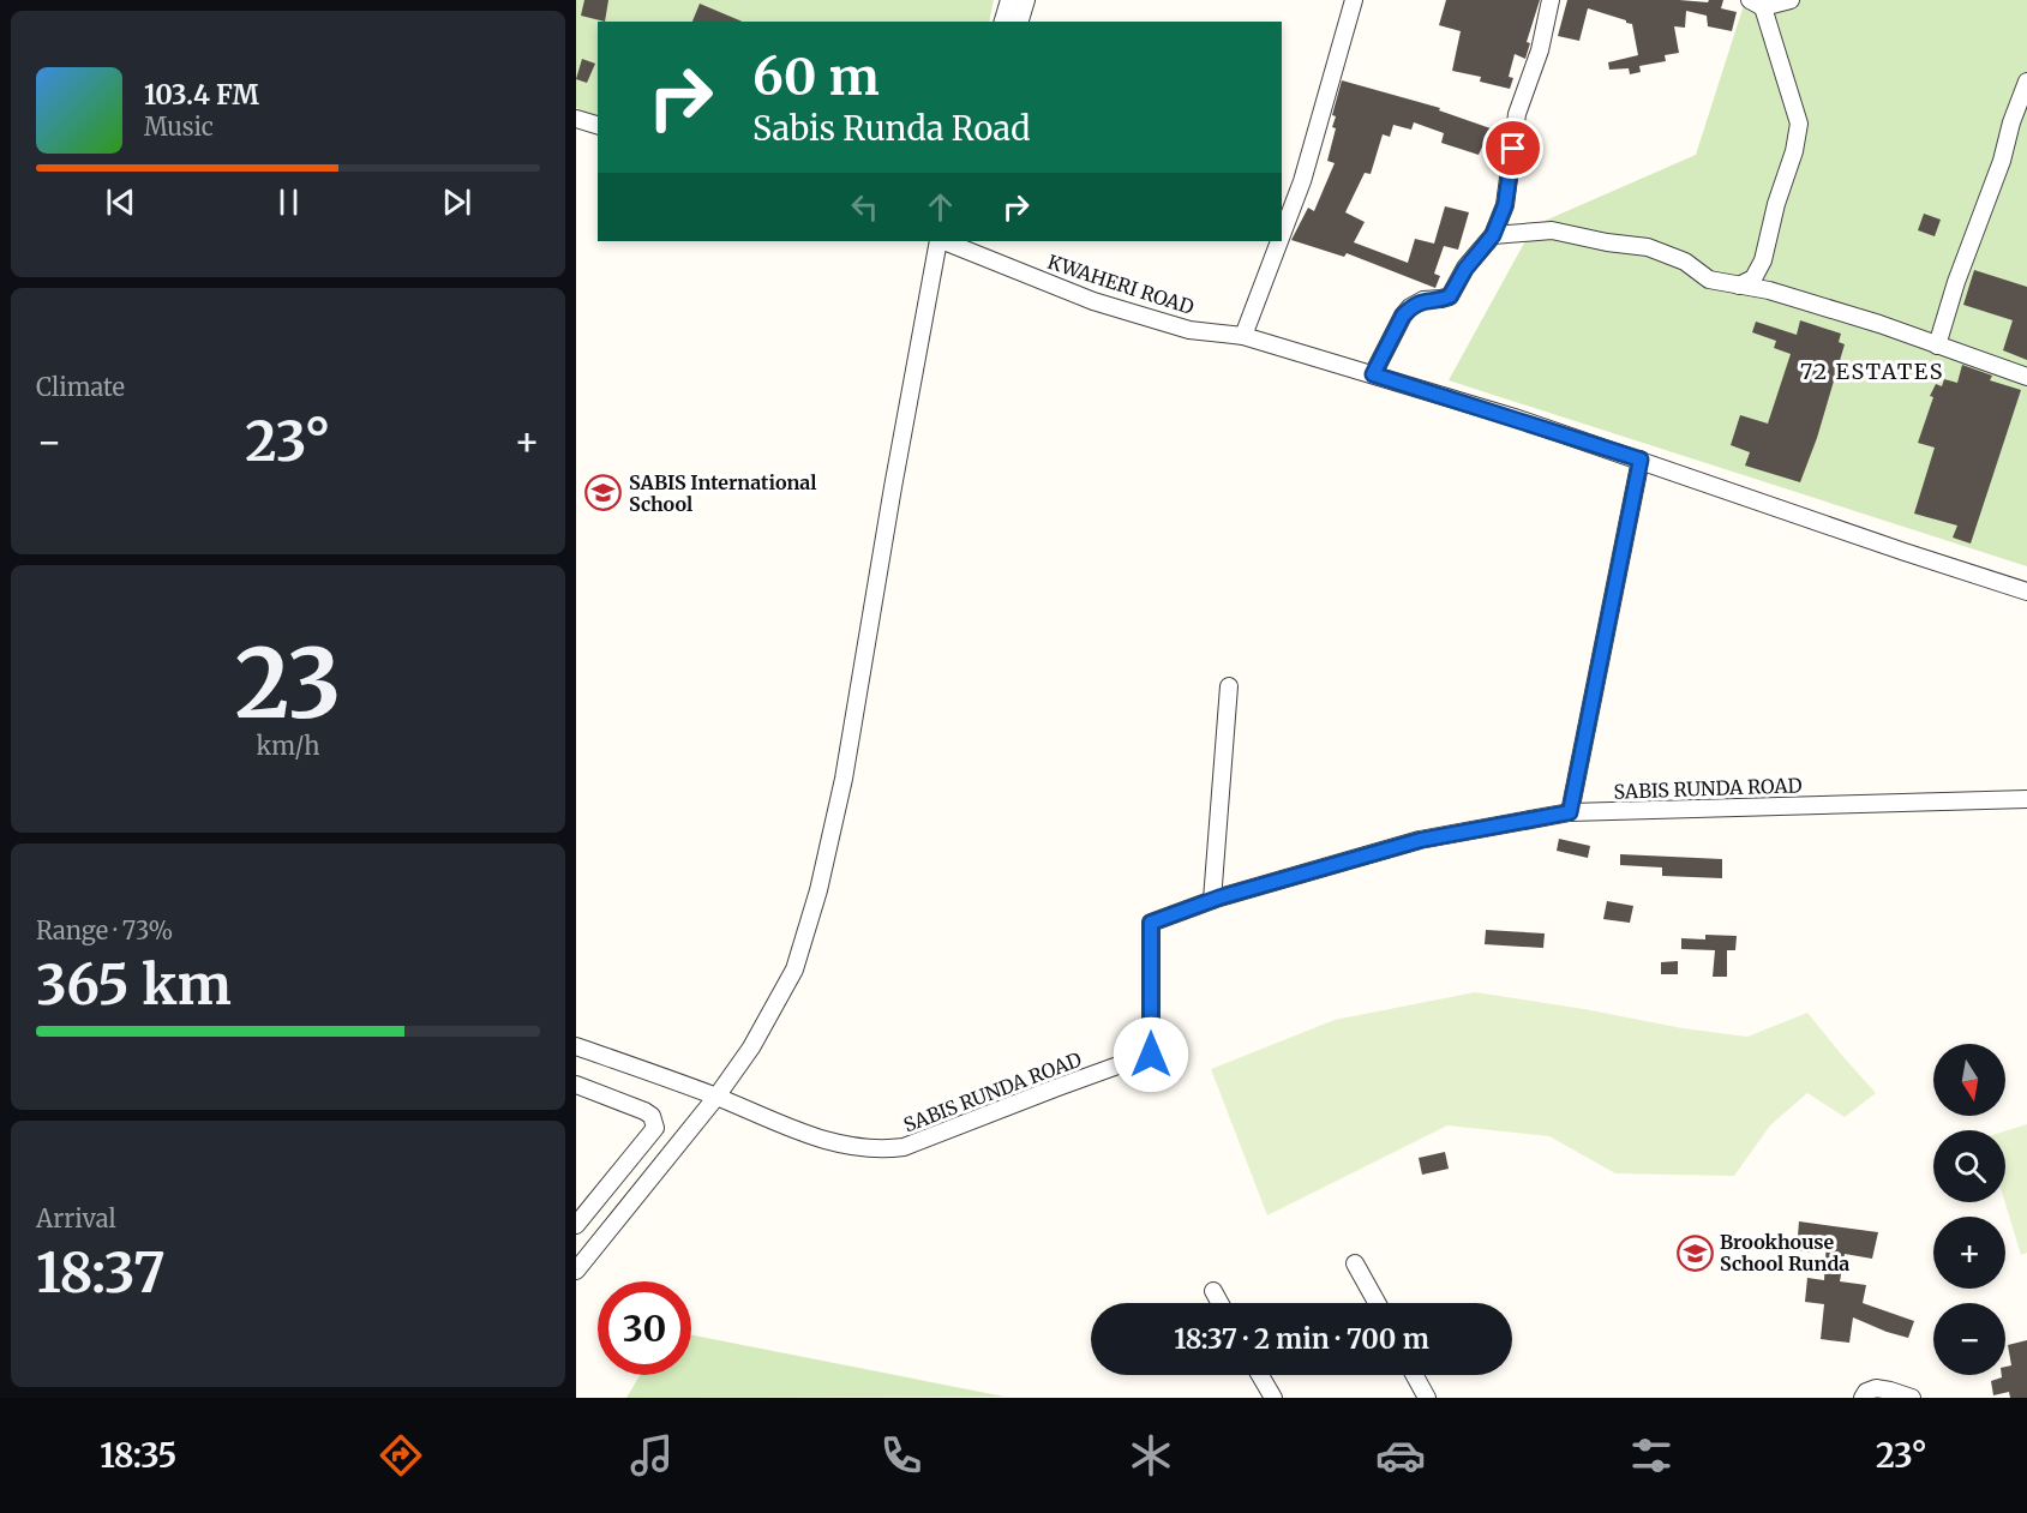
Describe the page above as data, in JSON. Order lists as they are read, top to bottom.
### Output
{
  "streets": {
    "street": ["KWAHERI ROAD", "SABIS RUNDA ROAD"]
  },
  "districts": ["72 ESTATES"],
  "places": {
    "school or university": ["SABIS International School", "Brookhouse School Runda"]
  },
  "north": "bottom",
  "page": {
    "turn": ["60 m", "Sabis Runda Road"],
    "song": ["103.4 FM", "Music"],
    "tile": [
      "Climate",
      ["23", "km/h"],
      ["Range · 73%", "365 km"],
      ["Arrival", "18:37"]
    ],
    "heat": ["−", "23°", "+"],
    "map_buttons": ["+", "−"],
    "limit": "30",
    "trip": "18:37 · 2 min · 700 m",
    "tabs": ["18:35", "23°"]
  }
}
